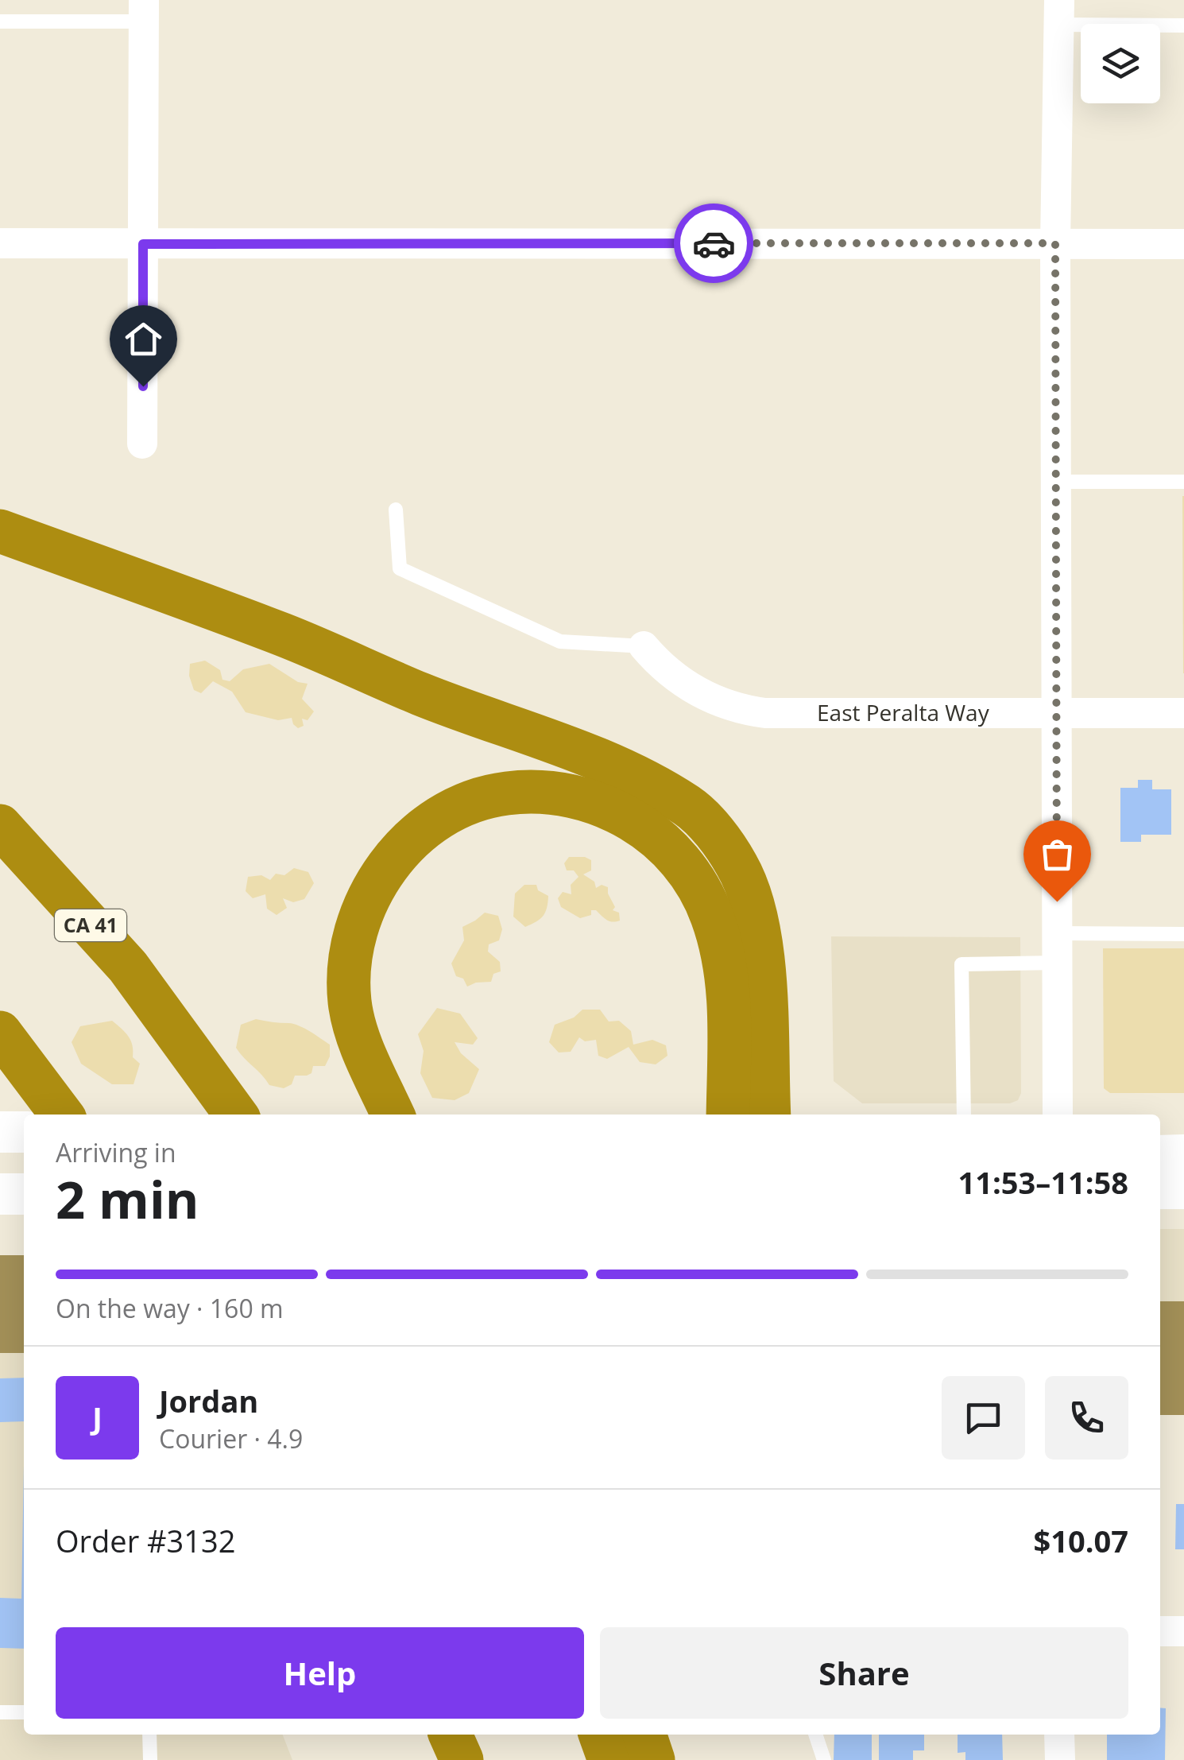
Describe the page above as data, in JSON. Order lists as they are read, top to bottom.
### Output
{
  "streets": {
    "highway": ["CA 41"],
    "street": ["East Peralta Way"]
  },
  "page": {
    "heading": ["2 min", "Arriving in", "11:53–11:58"],
    "panel": [
      "Jordan",
      "Courier · 4.9",
      "Order #3132",
      "$10.07"
    ],
    "bar": "On the way · 160 m",
    "round": "J",
    "buttons": ["Help", "Share"]
  }
}
